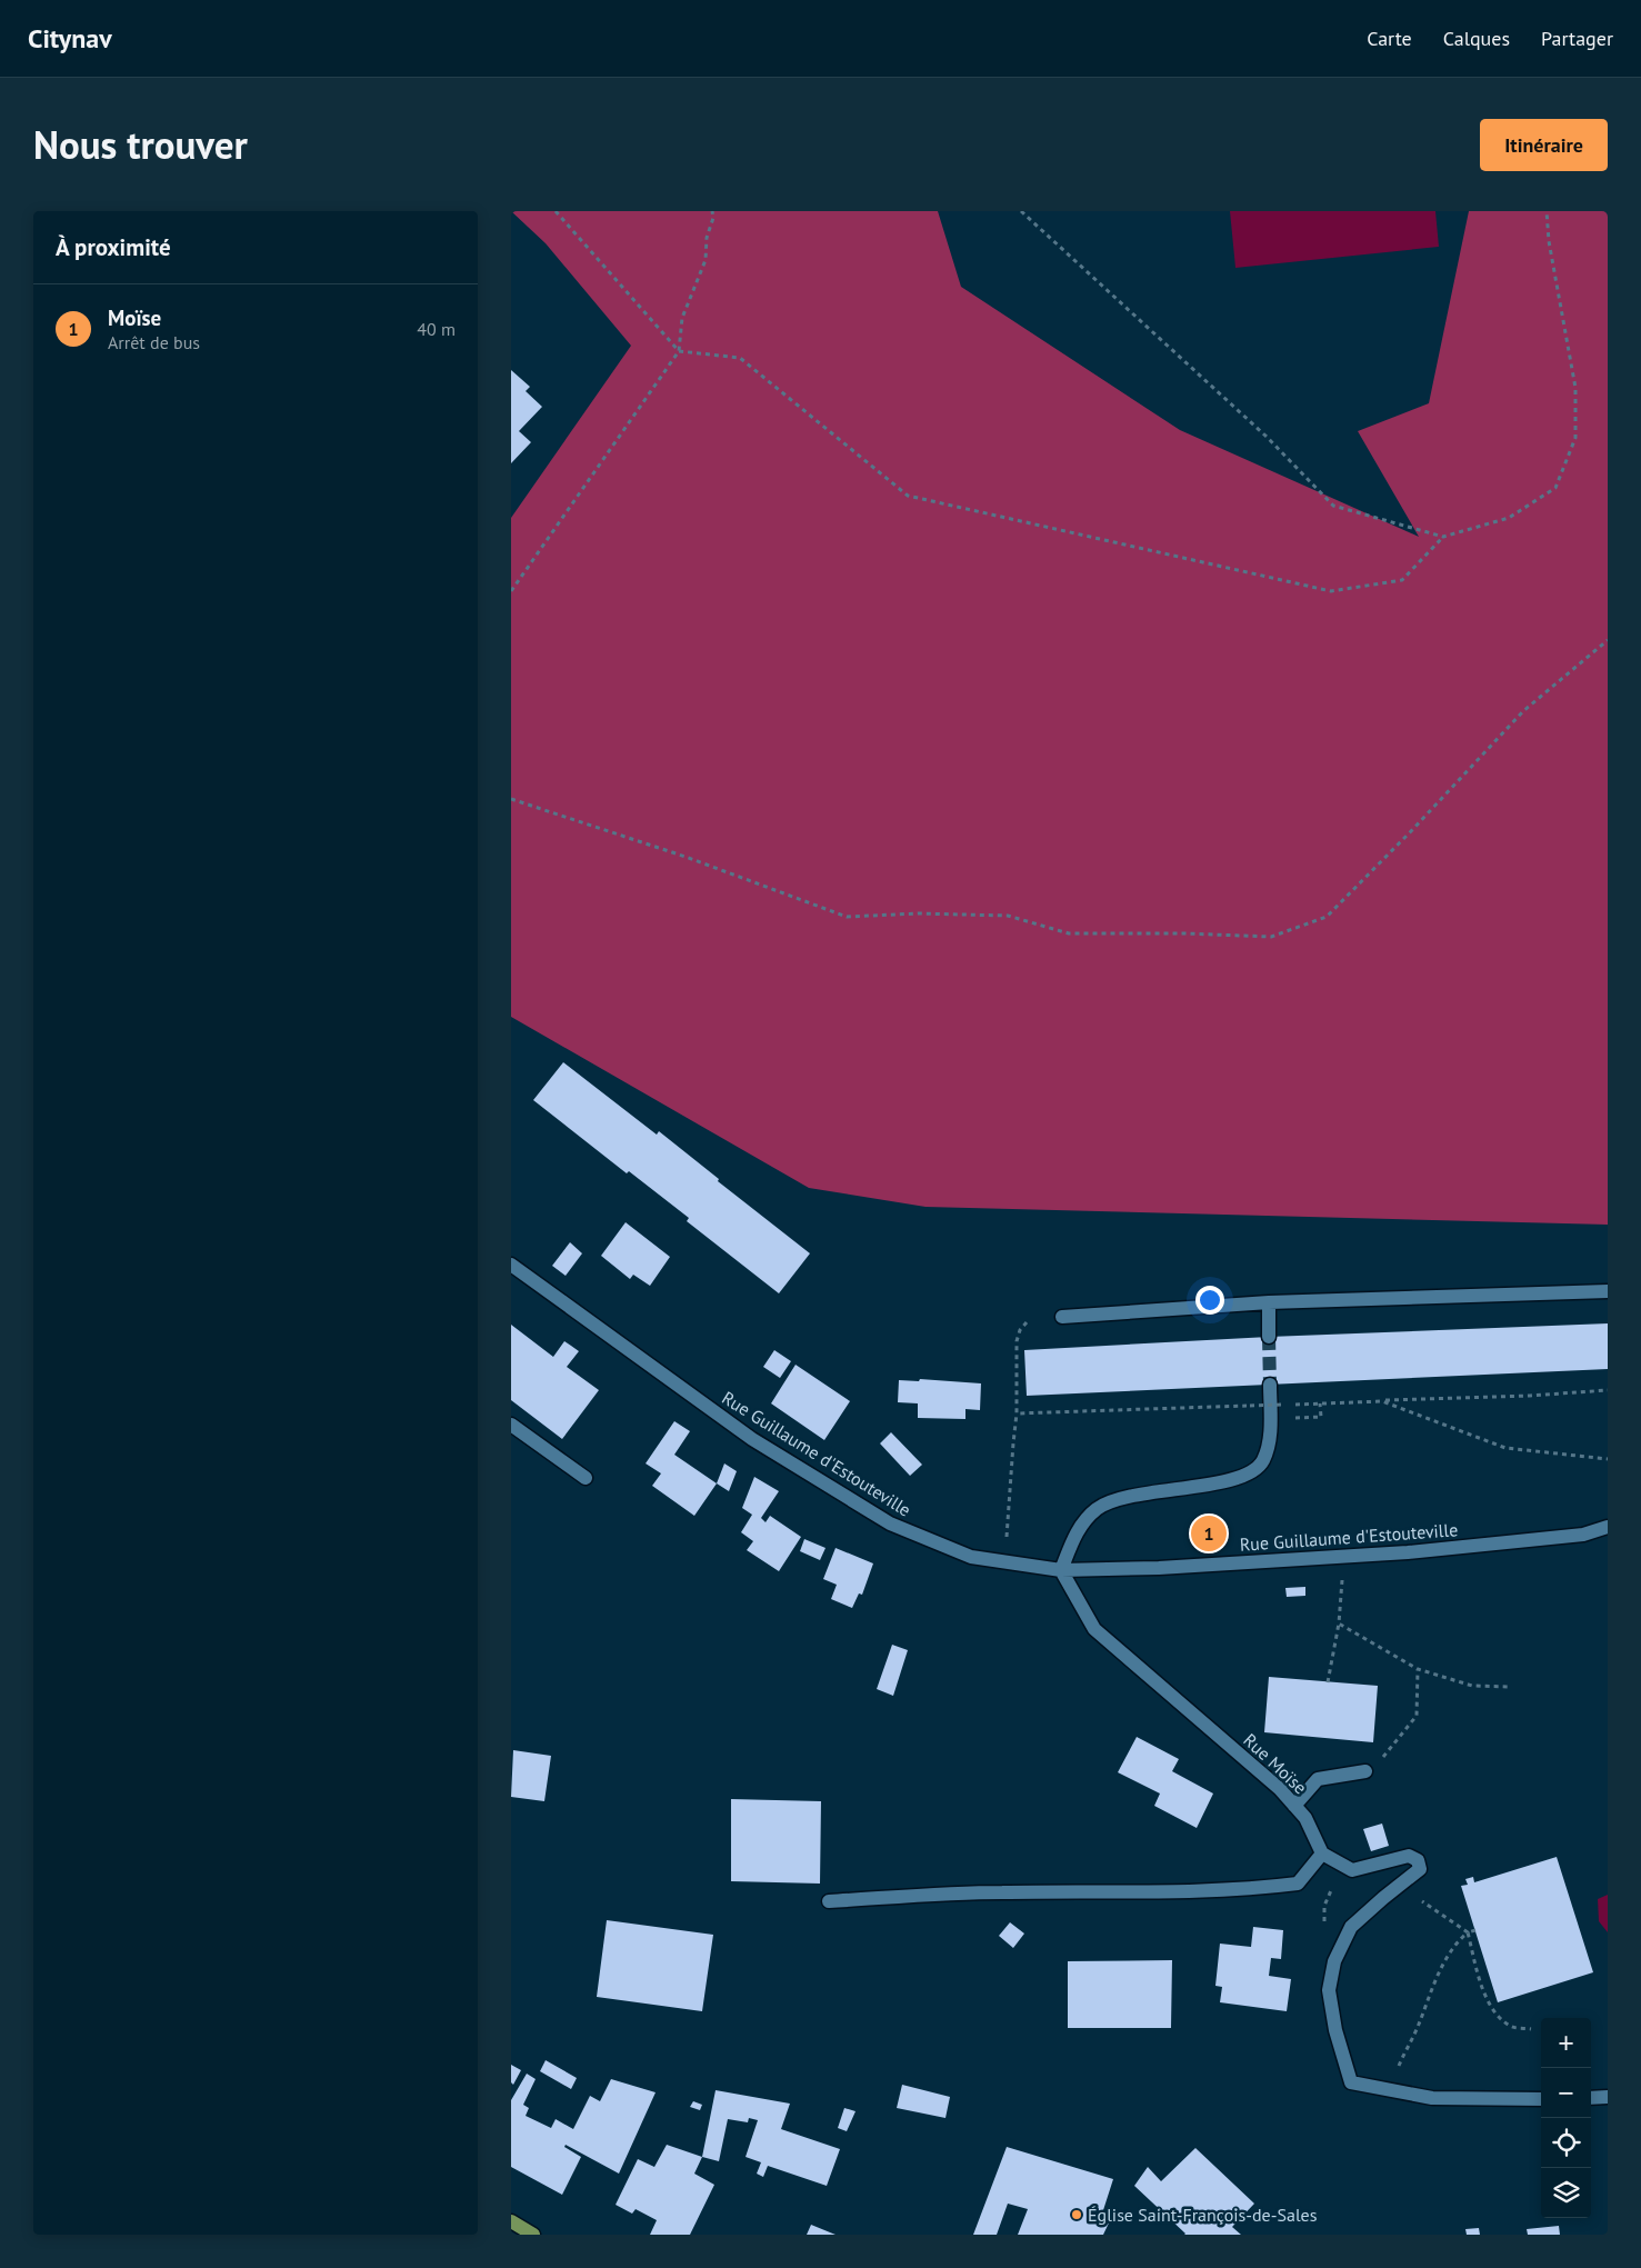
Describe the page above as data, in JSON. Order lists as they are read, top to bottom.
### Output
{
  "streets": {
    "street": ["Rue Guillaume d'Estouteville", "Rue Moïse"]
  },
  "crossings": [
    ["Rue Guillaume d'Estouteville", "Rue Moïse"]
  ],
  "places": ["Église Saint-François-de-Sales"],
  "page": {
    "header": "Citynav",
    "nav": ["Carte", "Calques", "Partager"],
    "title": "Nous trouver",
    "buttons": "Itinéraire",
    "heading": "À proximité",
    "list": [
      {
        "mark": "1",
        "name": "Moïse",
        "note": "Arrêt de bus",
        "value": "40 m"
      }
    ],
    "pins": "1",
    "map_buttons": ["+", "−"]
  }
}
